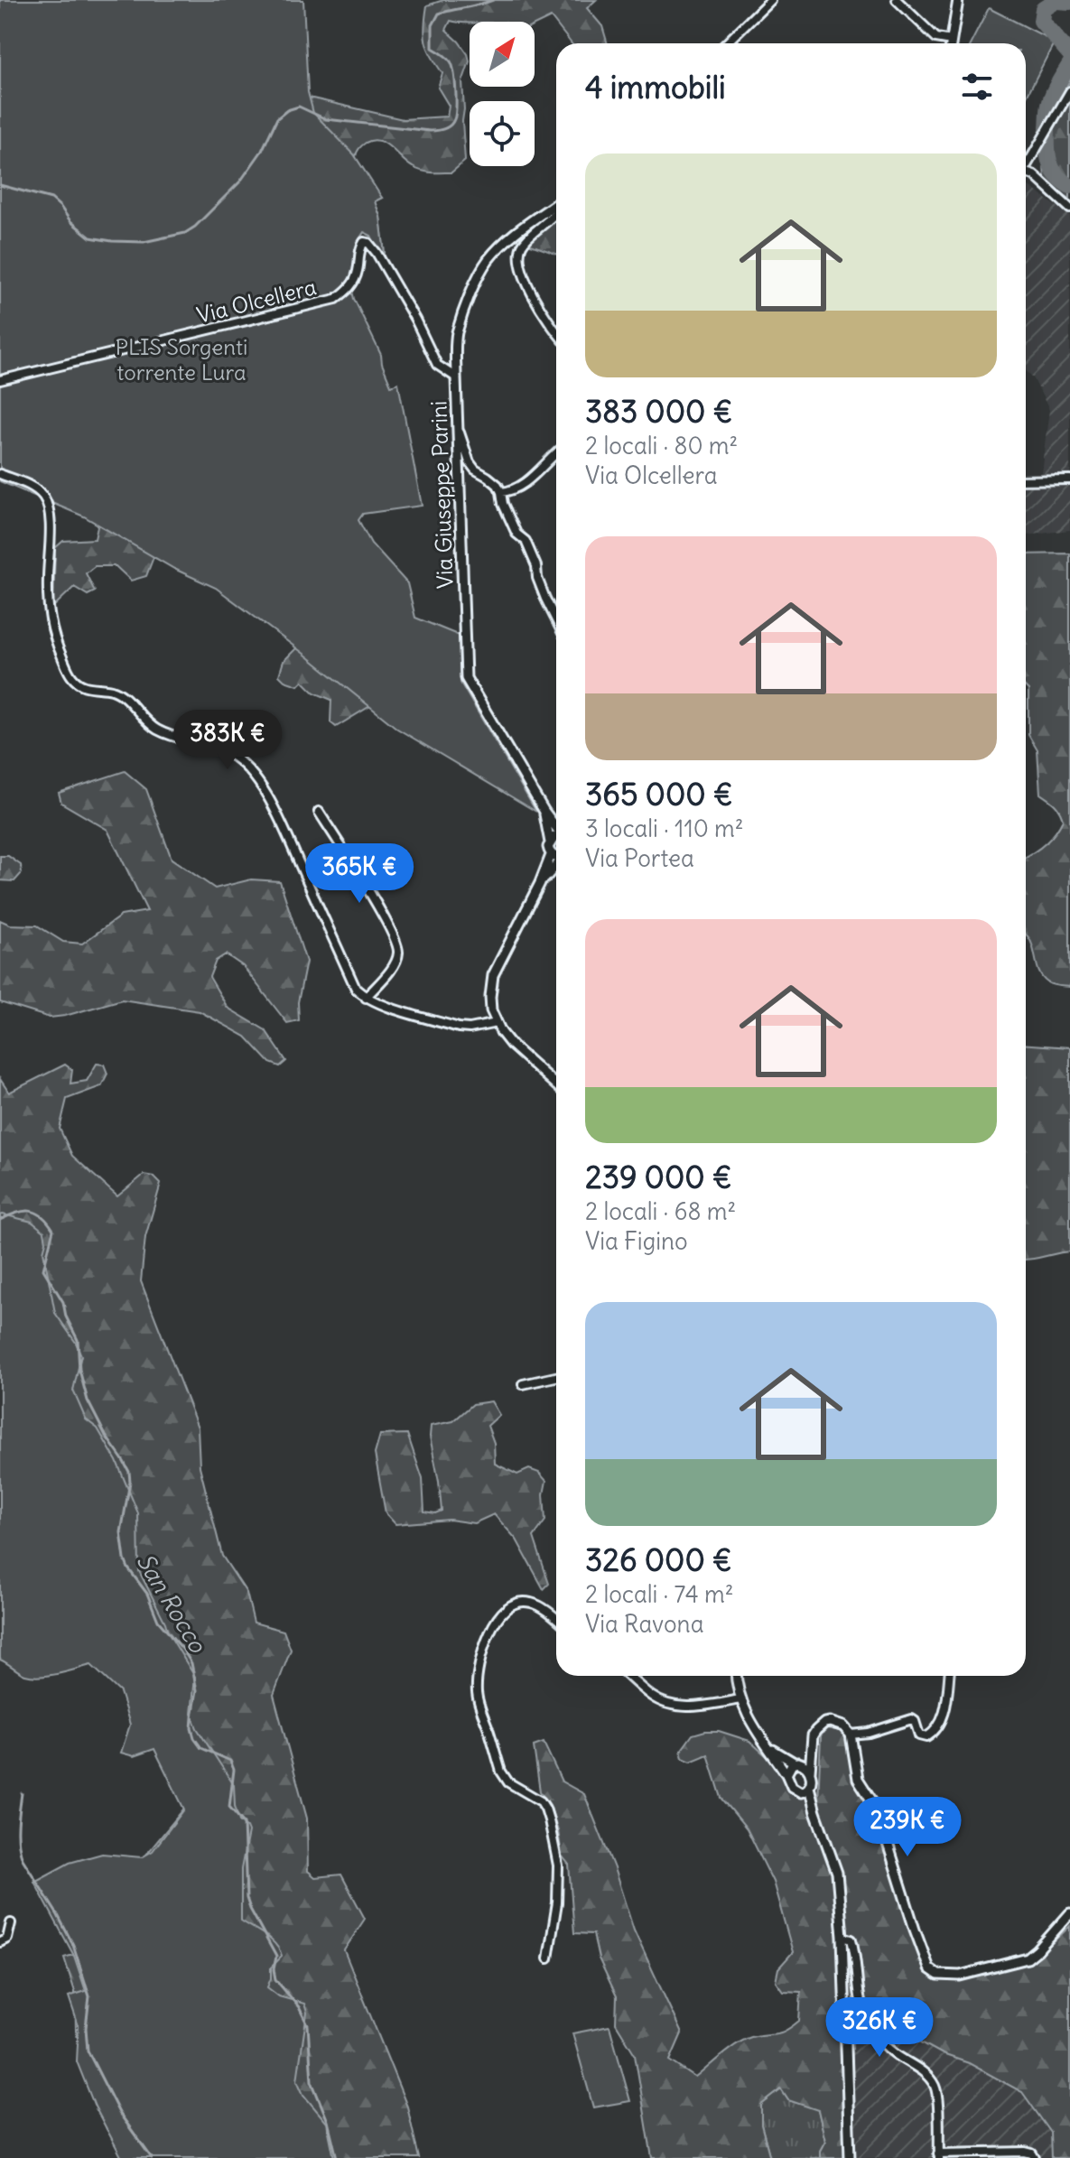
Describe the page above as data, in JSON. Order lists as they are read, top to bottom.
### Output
{
  "streets": {
    "street": ["Via Olcellera", "Via Giuseppe Parini"]
  },
  "crossings": [
    ["Via Olcellera", "Via Giuseppe Parini"]
  ],
  "water": ["San Rocco"],
  "parks": ["PLIS Sorgenti torrente Lura"],
  "north": "top right",
  "page": {
    "heading": "4 immobili",
    "list": [
      {
        "name": "383 000 €",
        "note": "2 locali · 80 m² · Via Olcellera"
      },
      {
        "name": "365 000 €",
        "note": "3 locali · 110 m² · Via Portea"
      },
      {
        "name": "239 000 €",
        "note": "2 locali · 68 m² · Via Figino"
      },
      {
        "name": "326 000 €",
        "note": "2 locali · 74 m² · Via Ravona"
      }
    ],
    "price": [
      "383K €",
      "365K €",
      "239K €",
      "326K €"
    ]
  }
}
